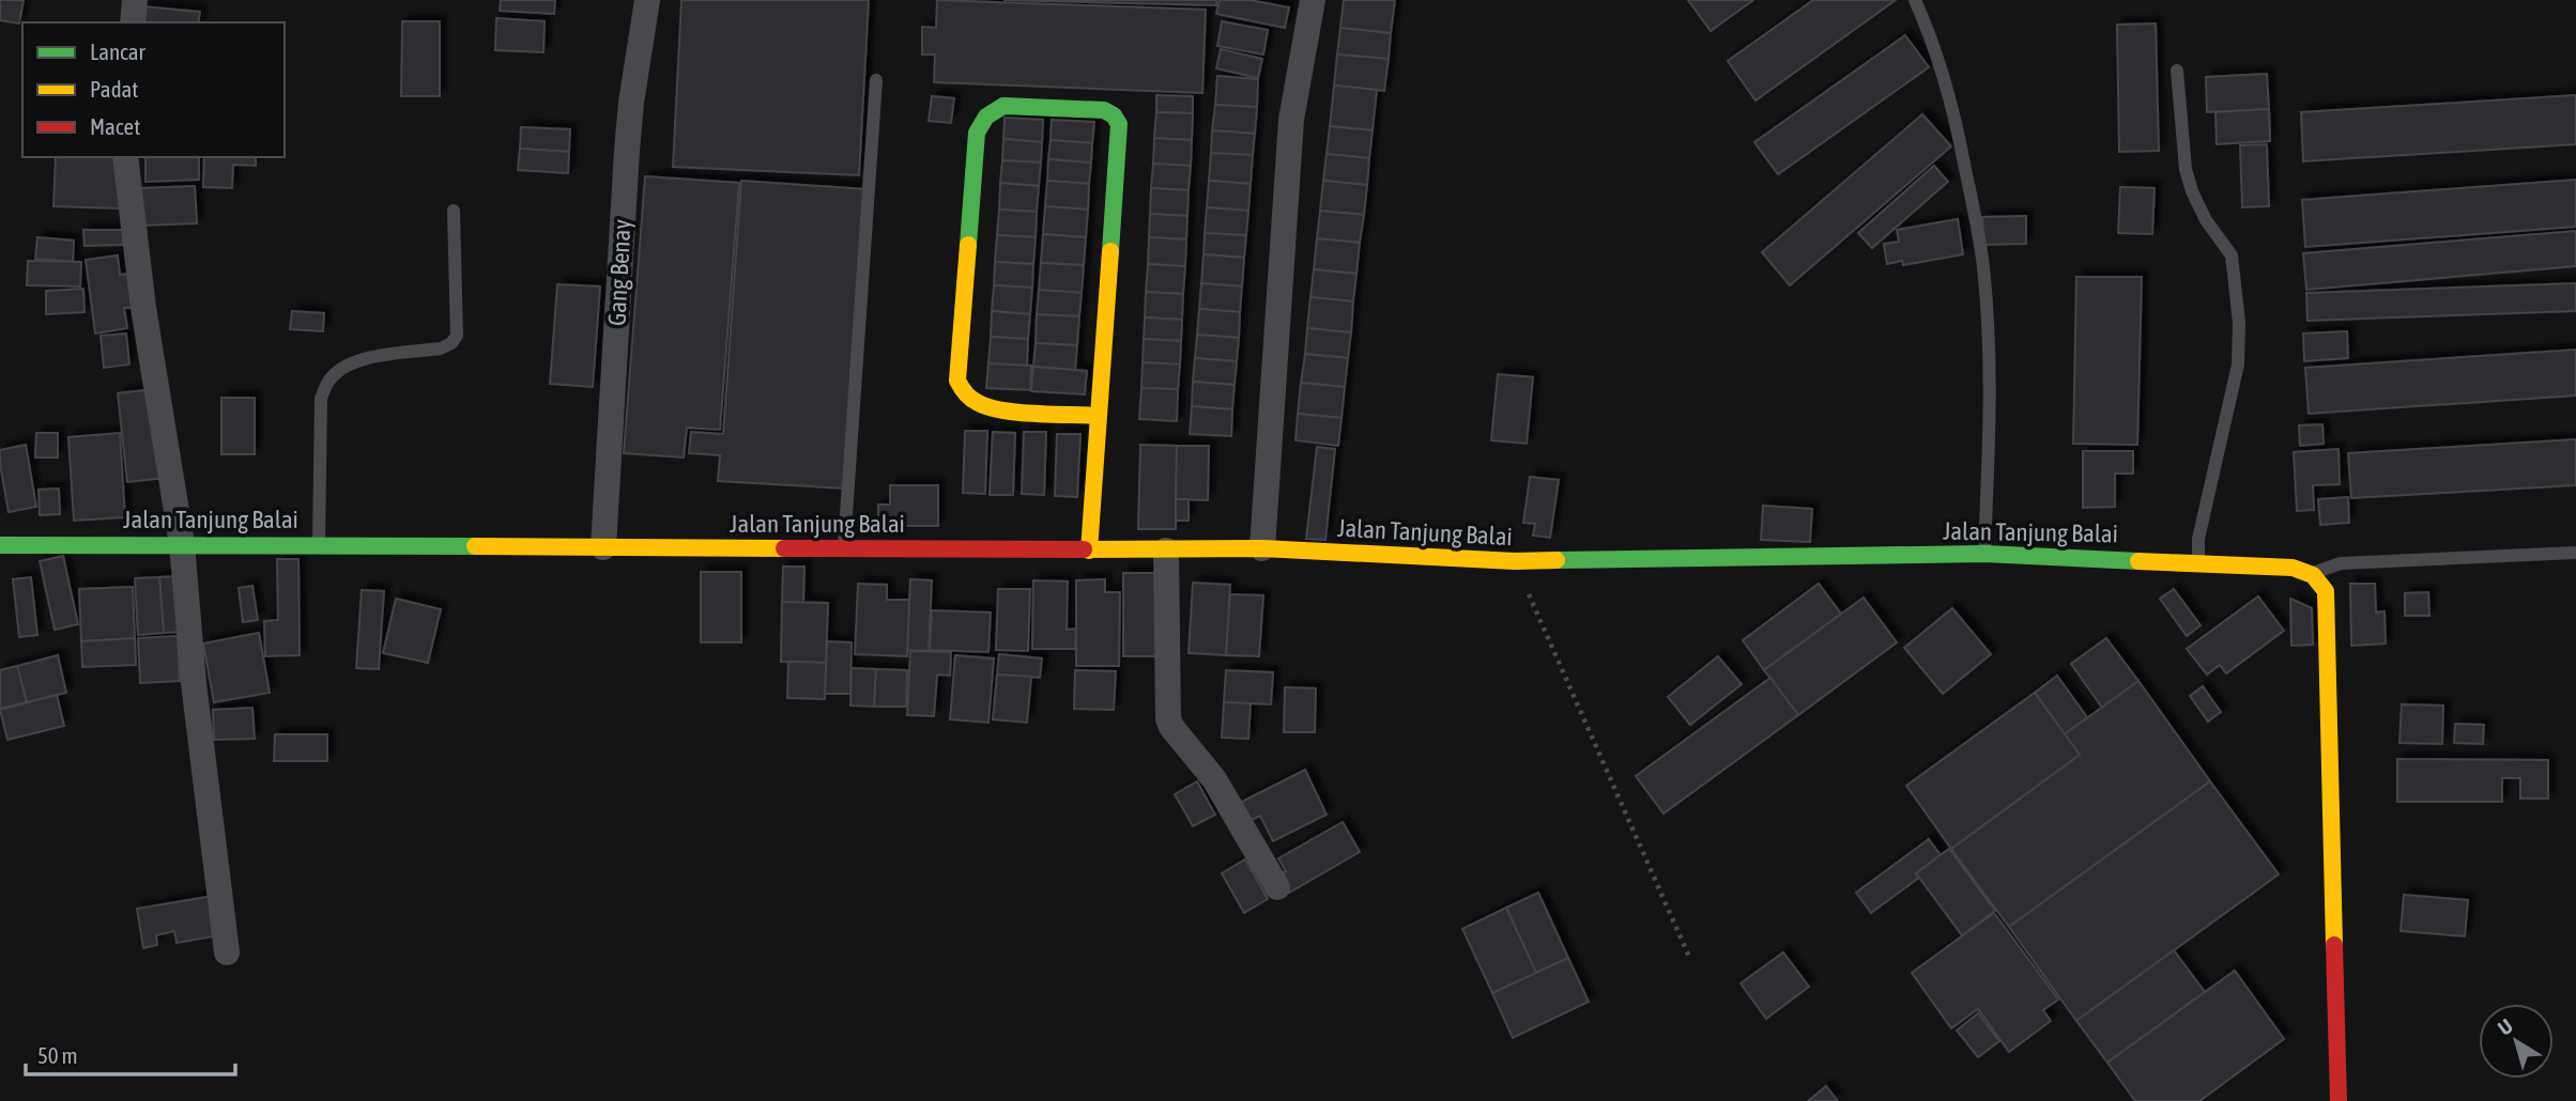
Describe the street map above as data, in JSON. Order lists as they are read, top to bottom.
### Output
{
  "streets": {
    "street": ["Gang Benay", "Jalan Tanjung Balai"]
  },
  "crossings": [
    ["Gang Benay", "Jalan Tanjung Balai"]
  ],
  "legend": ["Lancar", "Padat", "Macet"],
  "scale_bar": "50 m",
  "north": "top left"
}
